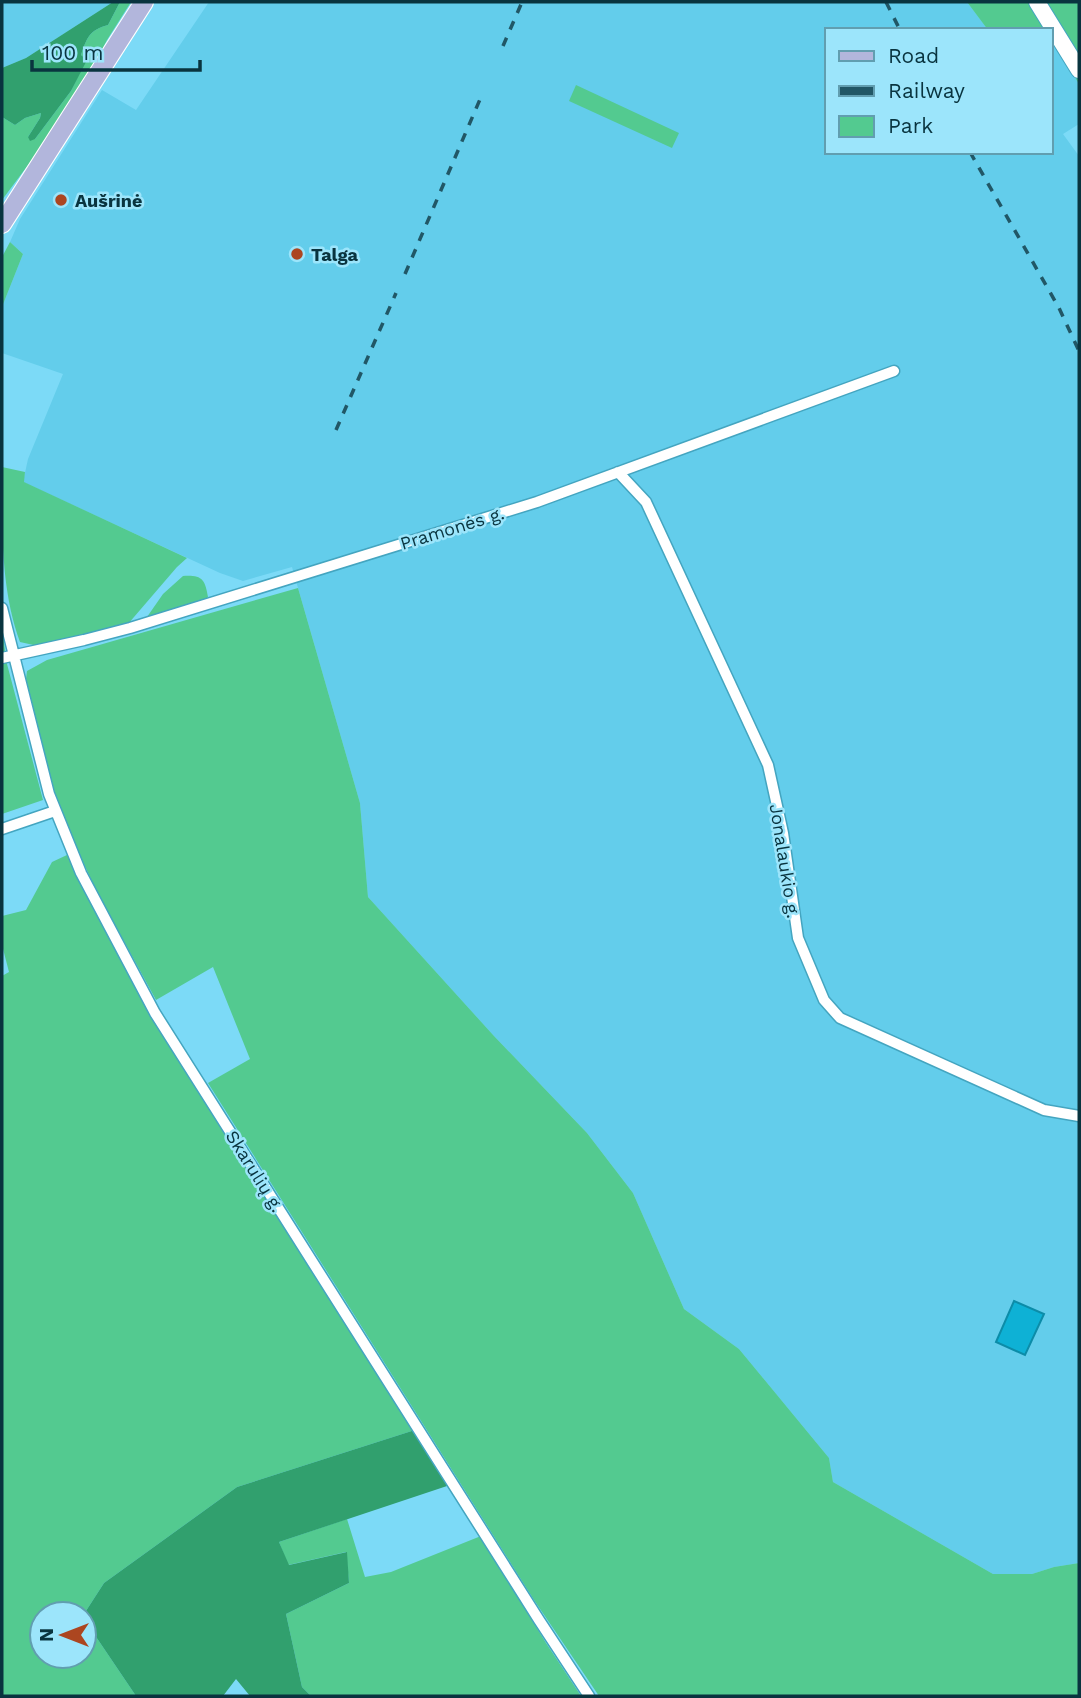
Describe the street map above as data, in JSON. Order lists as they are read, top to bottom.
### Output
{
  "streets": {
    "street": ["Pramonės g.", "Jonalaukio g.", "Skarulių g."]
  },
  "crossings": [
    ["Pramonės g.", "Jonalaukio g."],
    ["Pramonės g.", "Skarulių g."]
  ],
  "places": ["Aušrinė", "Talga"],
  "legend": ["Road", "Railway", "Park"],
  "scale_bar": "100 m",
  "north": "left"
}
